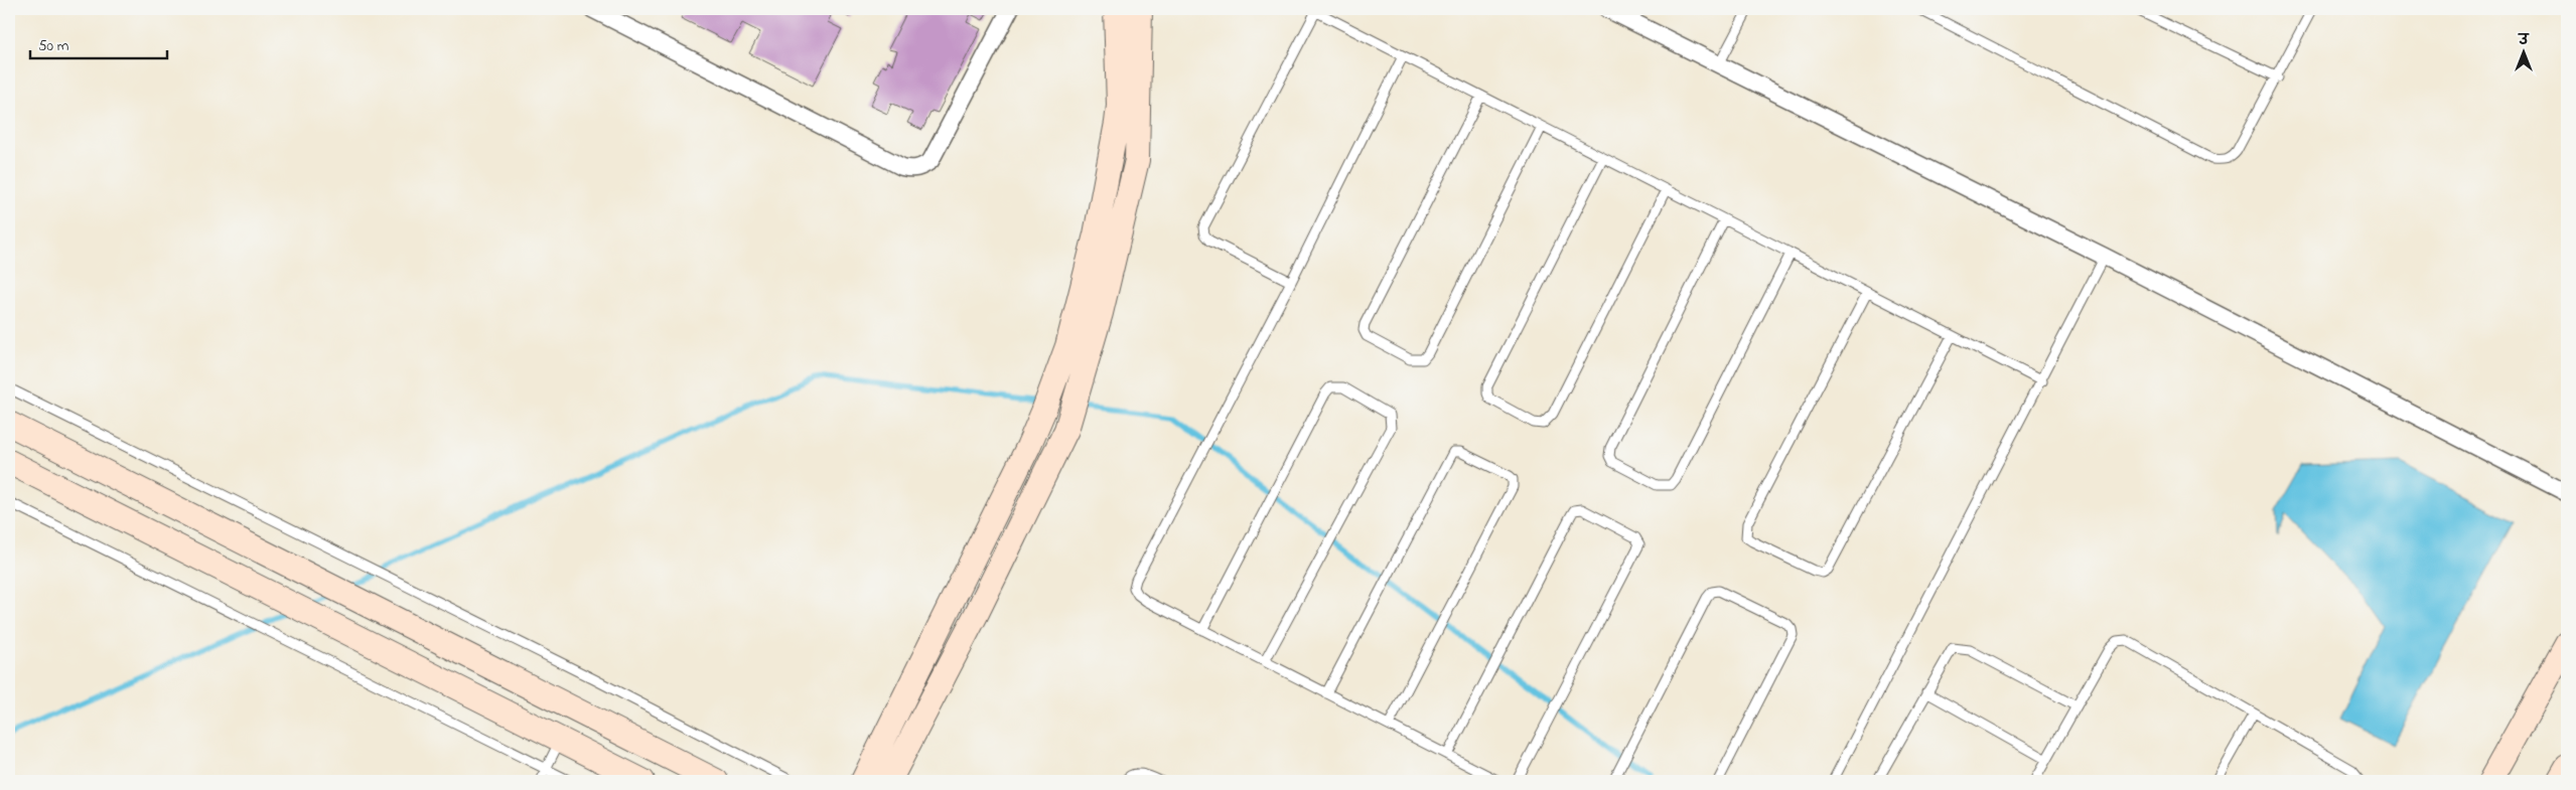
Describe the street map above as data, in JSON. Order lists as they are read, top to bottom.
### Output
{
  "scale_bar": "50 m",
  "north": "top"
}
